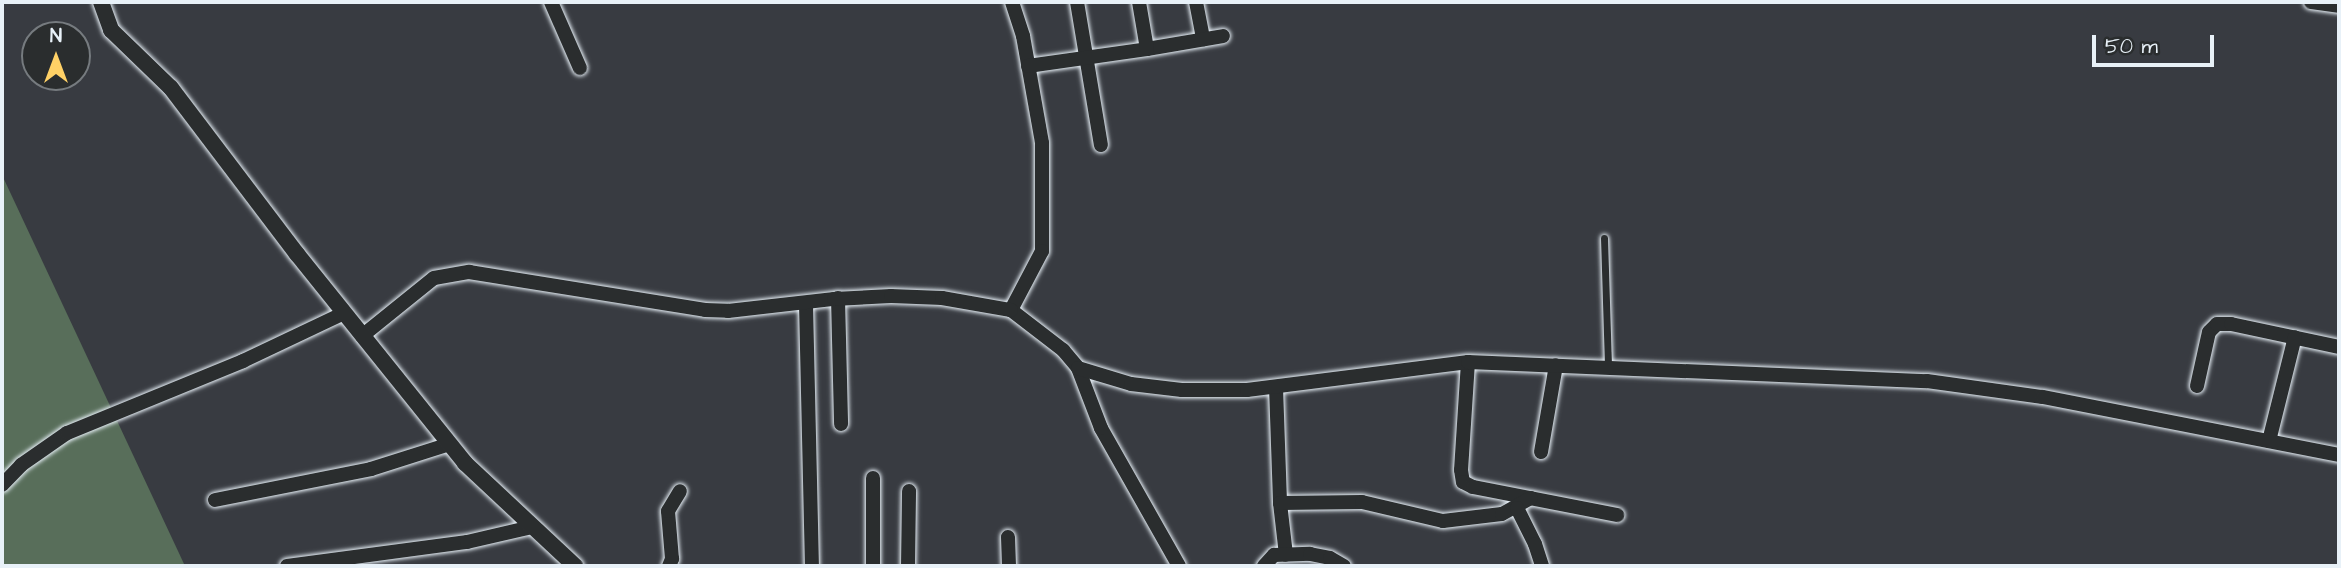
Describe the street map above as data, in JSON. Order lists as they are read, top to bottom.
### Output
{
  "scale_bar": "50 m",
  "north": "top"
}
